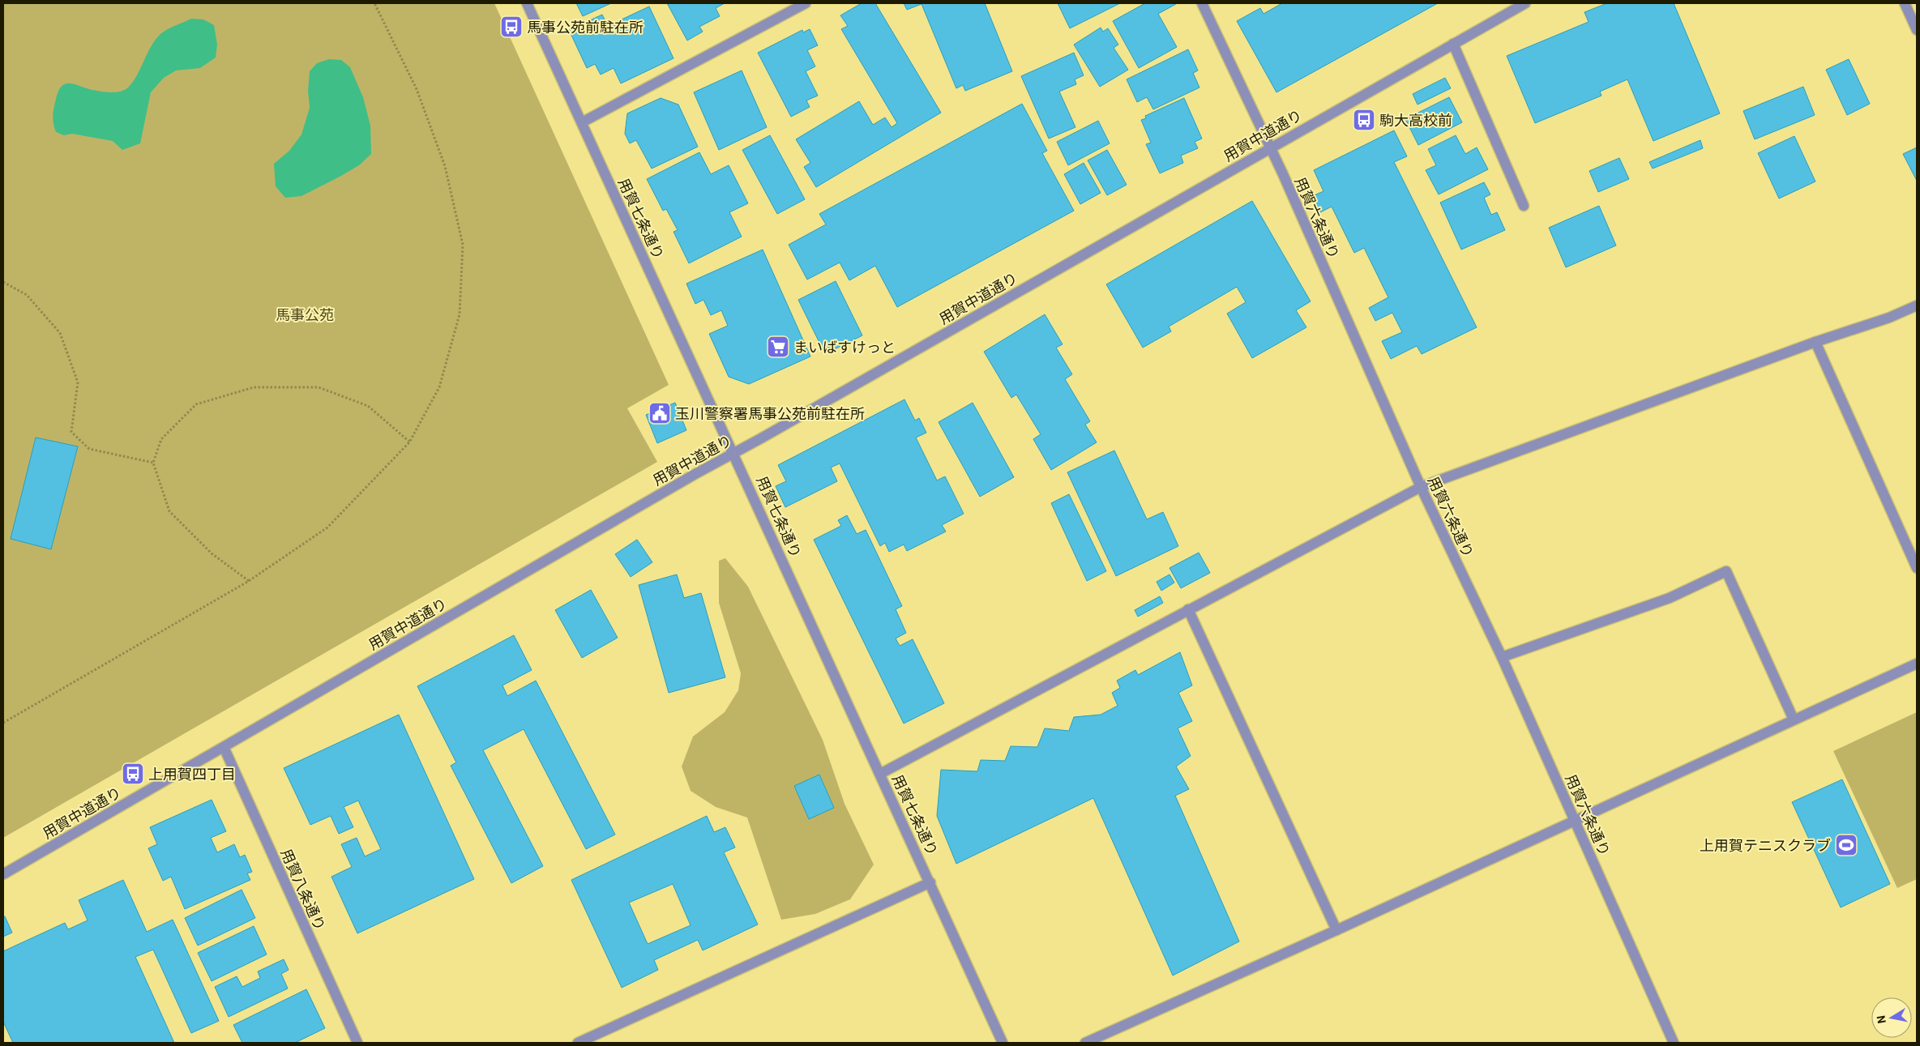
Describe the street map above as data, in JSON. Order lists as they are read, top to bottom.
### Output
{
  "streets": {
    "street": [
      "用賀中道通り",
      "用賀六条通り",
      "用賀七条通り",
      "用賀八条通り"
    ]
  },
  "crossings": [
    ["用賀中道通り", "用賀六条通り"],
    ["用賀中道通り", "用賀七条通り"],
    ["用賀中道通り", "用賀八条通り"]
  ],
  "parks": ["馬事公苑"],
  "places": {
    "bus stop": ["馬事公苑前駐在所", "駒大高校前", "上用賀四丁目"],
    "supermarket": ["まいばすけっと"],
    "public building": ["玉川警察署馬事公苑前駐在所"],
    "sports": ["上用賀テニスクラブ"]
  },
  "north": "left"
}
